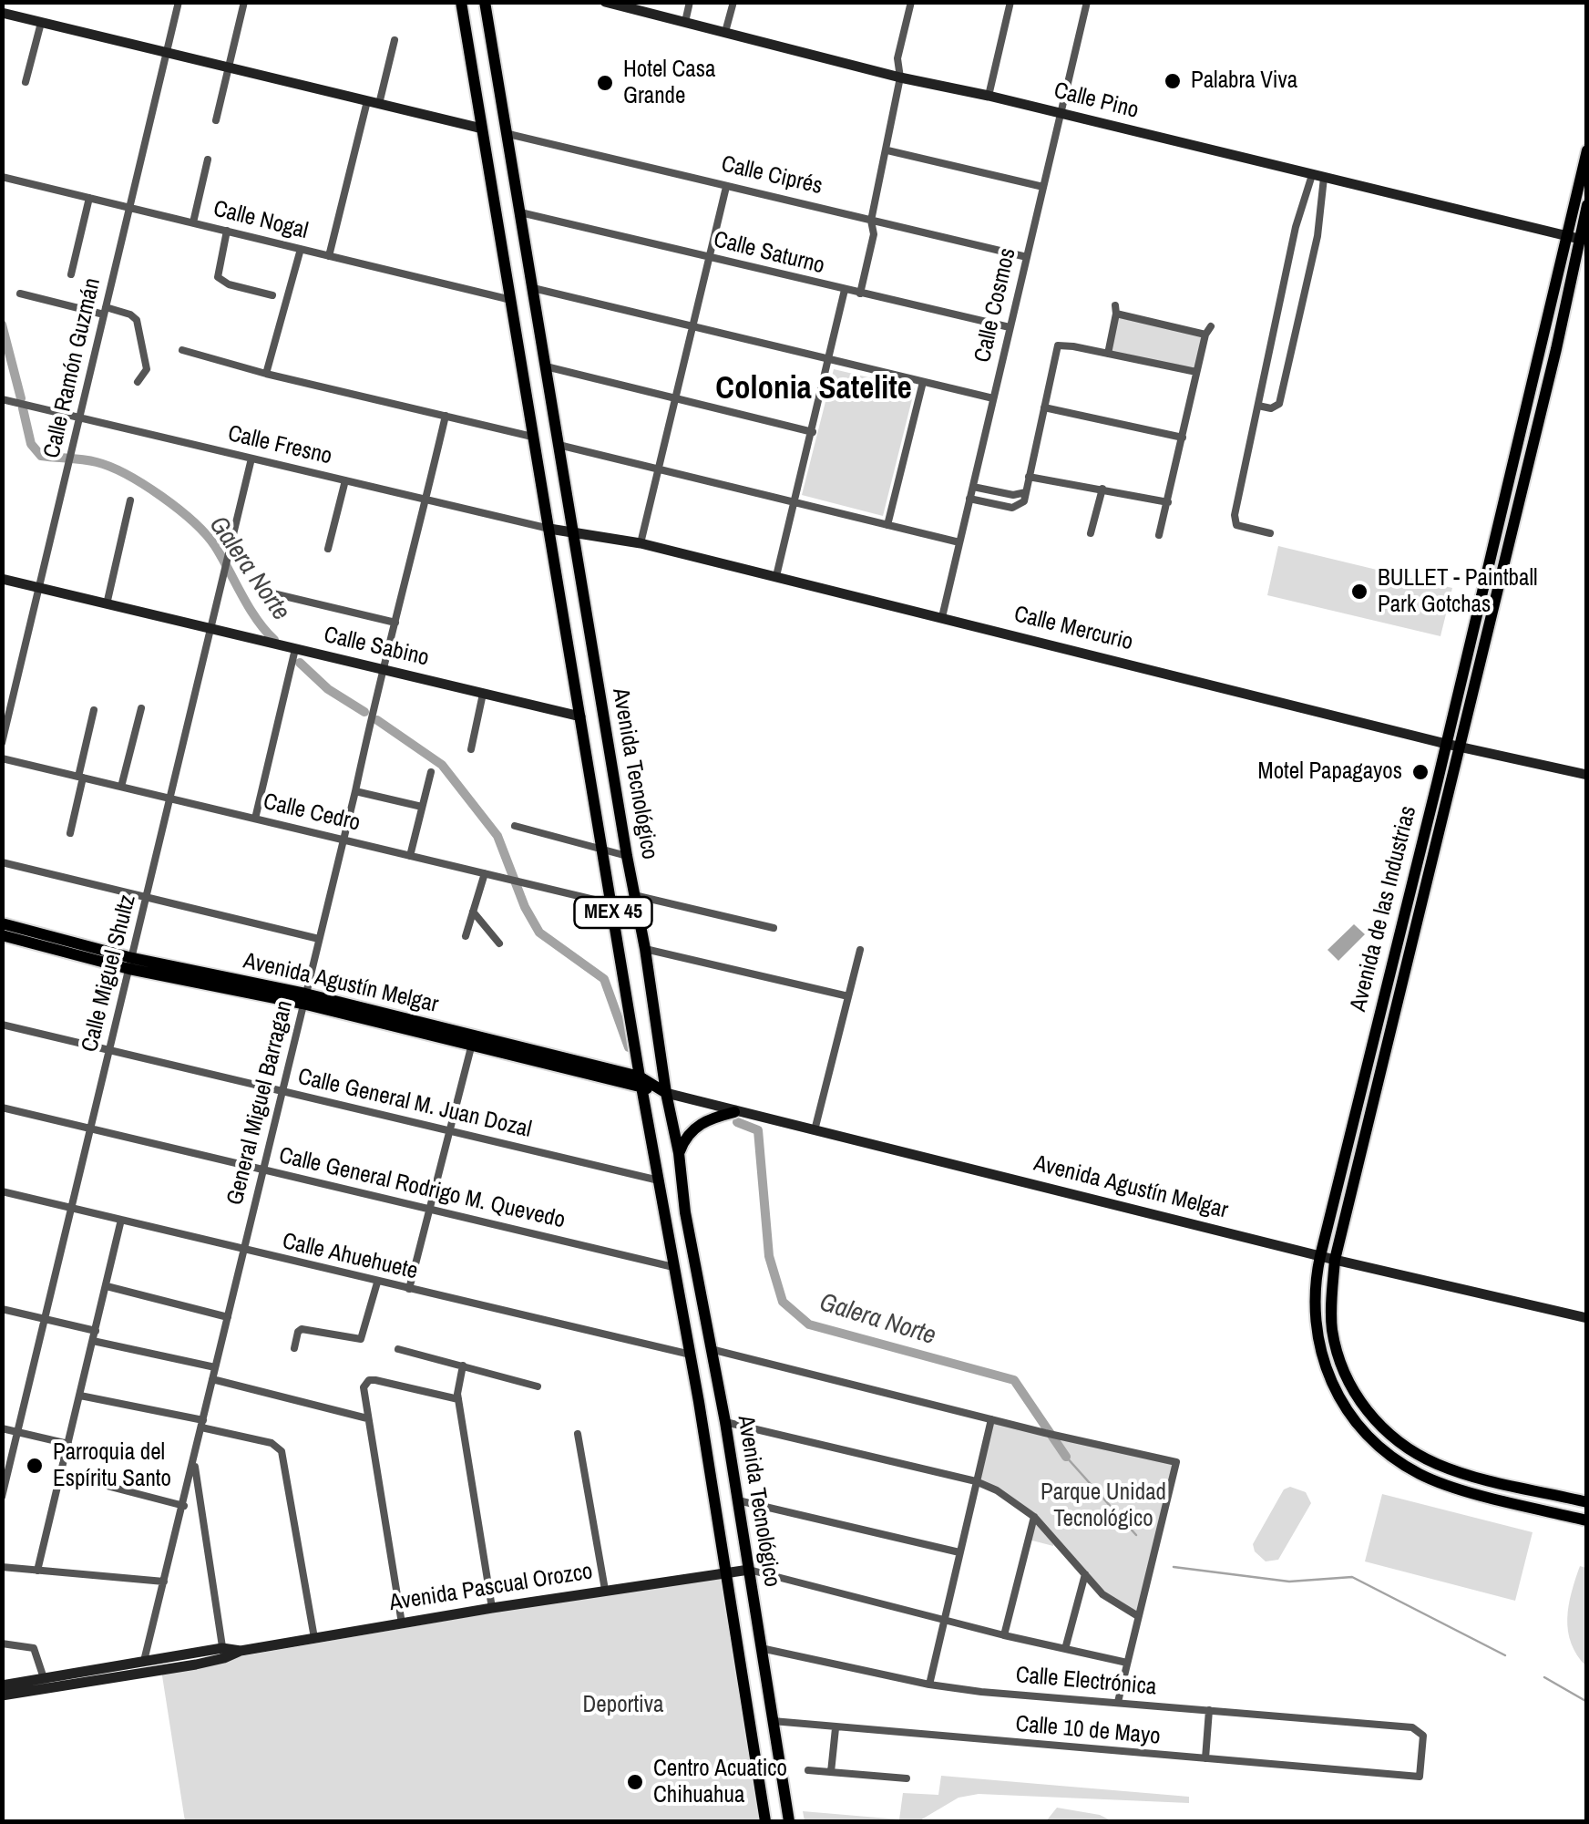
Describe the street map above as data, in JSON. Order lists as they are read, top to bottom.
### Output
{
  "streets": {
    "main road": [
      "Calle Pino",
      "Calle Mercurio",
      "Calle Sabino",
      "Avenida Tecnológico",
      "Avenida de las Industrias",
      "MEX 45",
      "Avenida Agustín Melgar",
      "Avenida Pascual Orozco"
    ],
    "street": [
      "Calle Ciprés",
      "Calle Nogal",
      "Calle Saturno",
      "Calle Cosmos",
      "Calle Ramón Guzmán",
      "Calle Fresno",
      "Calle Cedro",
      "Calle Miguel Shultz",
      "General Miguel Barragan",
      "Calle General M. Juan Dozal",
      "Calle General Rodrigo M. Quevedo",
      "Calle Ahuehuete",
      "Calle Electrónica",
      "Calle 10 de Mayo"
    ]
  },
  "crossings": [
    ["Calle Pino", "Calle Cosmos"],
    ["Calle Pino", "Avenida de las Industrias"],
    ["Calle Ciprés", "Calle Cosmos"],
    ["Calle Ciprés", "Avenida Tecnológico"],
    ["Calle Nogal", "Calle Ramón Guzmán"],
    ["Calle Nogal", "Avenida Tecnológico"],
    ["Calle Saturno", "Calle Cosmos"],
    ["Calle Saturno", "Avenida Tecnológico"],
    ["Calle Cosmos", "Calle Mercurio"],
    ["Calle Ramón Guzmán", "Calle Fresno"],
    ["Calle Ramón Guzmán", "Calle Sabino"],
    ["Calle Fresno", "Calle Mercurio"],
    ["Calle Fresno", "Avenida Tecnológico"],
    ["Calle Fresno", "Calle Miguel Shultz"],
    ["Calle Fresno", "General Miguel Barragan"],
    ["Calle Mercurio", "Avenida Tecnológico"],
    ["Calle Mercurio", "Avenida de las Industrias"],
    ["Calle Sabino", "Avenida Tecnológico"],
    ["Calle Sabino", "Calle Miguel Shultz"],
    ["Calle Sabino", "General Miguel Barragan"],
    ["Avenida Tecnológico", "Calle Cedro"],
    ["Avenida Tecnológico", "Avenida Agustín Melgar"],
    ["Avenida Tecnológico", "Calle General M. Juan Dozal"],
    ["Avenida Tecnológico", "Calle General Rodrigo M. Quevedo"],
    ["Avenida Tecnológico", "Calle Ahuehuete"],
    ["Avenida Tecnológico", "Avenida Pascual Orozco"],
    ["Avenida Tecnológico", "Calle Electrónica"],
    ["Avenida Tecnológico", "Calle 10 de Mayo"],
    ["Calle Cedro", "Calle Miguel Shultz"],
    ["Calle Cedro", "General Miguel Barragan"],
    ["Avenida de las Industrias", "Avenida Agustín Melgar"],
    ["Calle Miguel Shultz", "Avenida Agustín Melgar"],
    ["Calle Miguel Shultz", "Calle General M. Juan Dozal"],
    ["Calle Miguel Shultz", "Calle General Rodrigo M. Quevedo"],
    ["Calle Miguel Shultz", "Calle Ahuehuete"],
    ["Avenida Agustín Melgar", "General Miguel Barragan"],
    ["General Miguel Barragan", "Calle General M. Juan Dozal"],
    ["General Miguel Barragan", "Calle General Rodrigo M. Quevedo"],
    ["General Miguel Barragan", "Calle Ahuehuete"],
    ["General Miguel Barragan", "Avenida Pascual Orozco"],
    ["Calle Electrónica", "Calle 10 de Mayo"]
  ],
  "districts": ["Colonia Satelite"],
  "water": ["Galera Norte"],
  "parks": ["Parque Unidad Tecnológico", "Deportiva"],
  "places": [
    "Palabra Viva",
    "Hotel Casa Grande",
    "BULLET - Paintball Park Gotchas",
    "Motel Papagayos",
    "Parroquia del Espíritu Santo",
    "Centro Acuatico Chihuahua"
  ]
}
